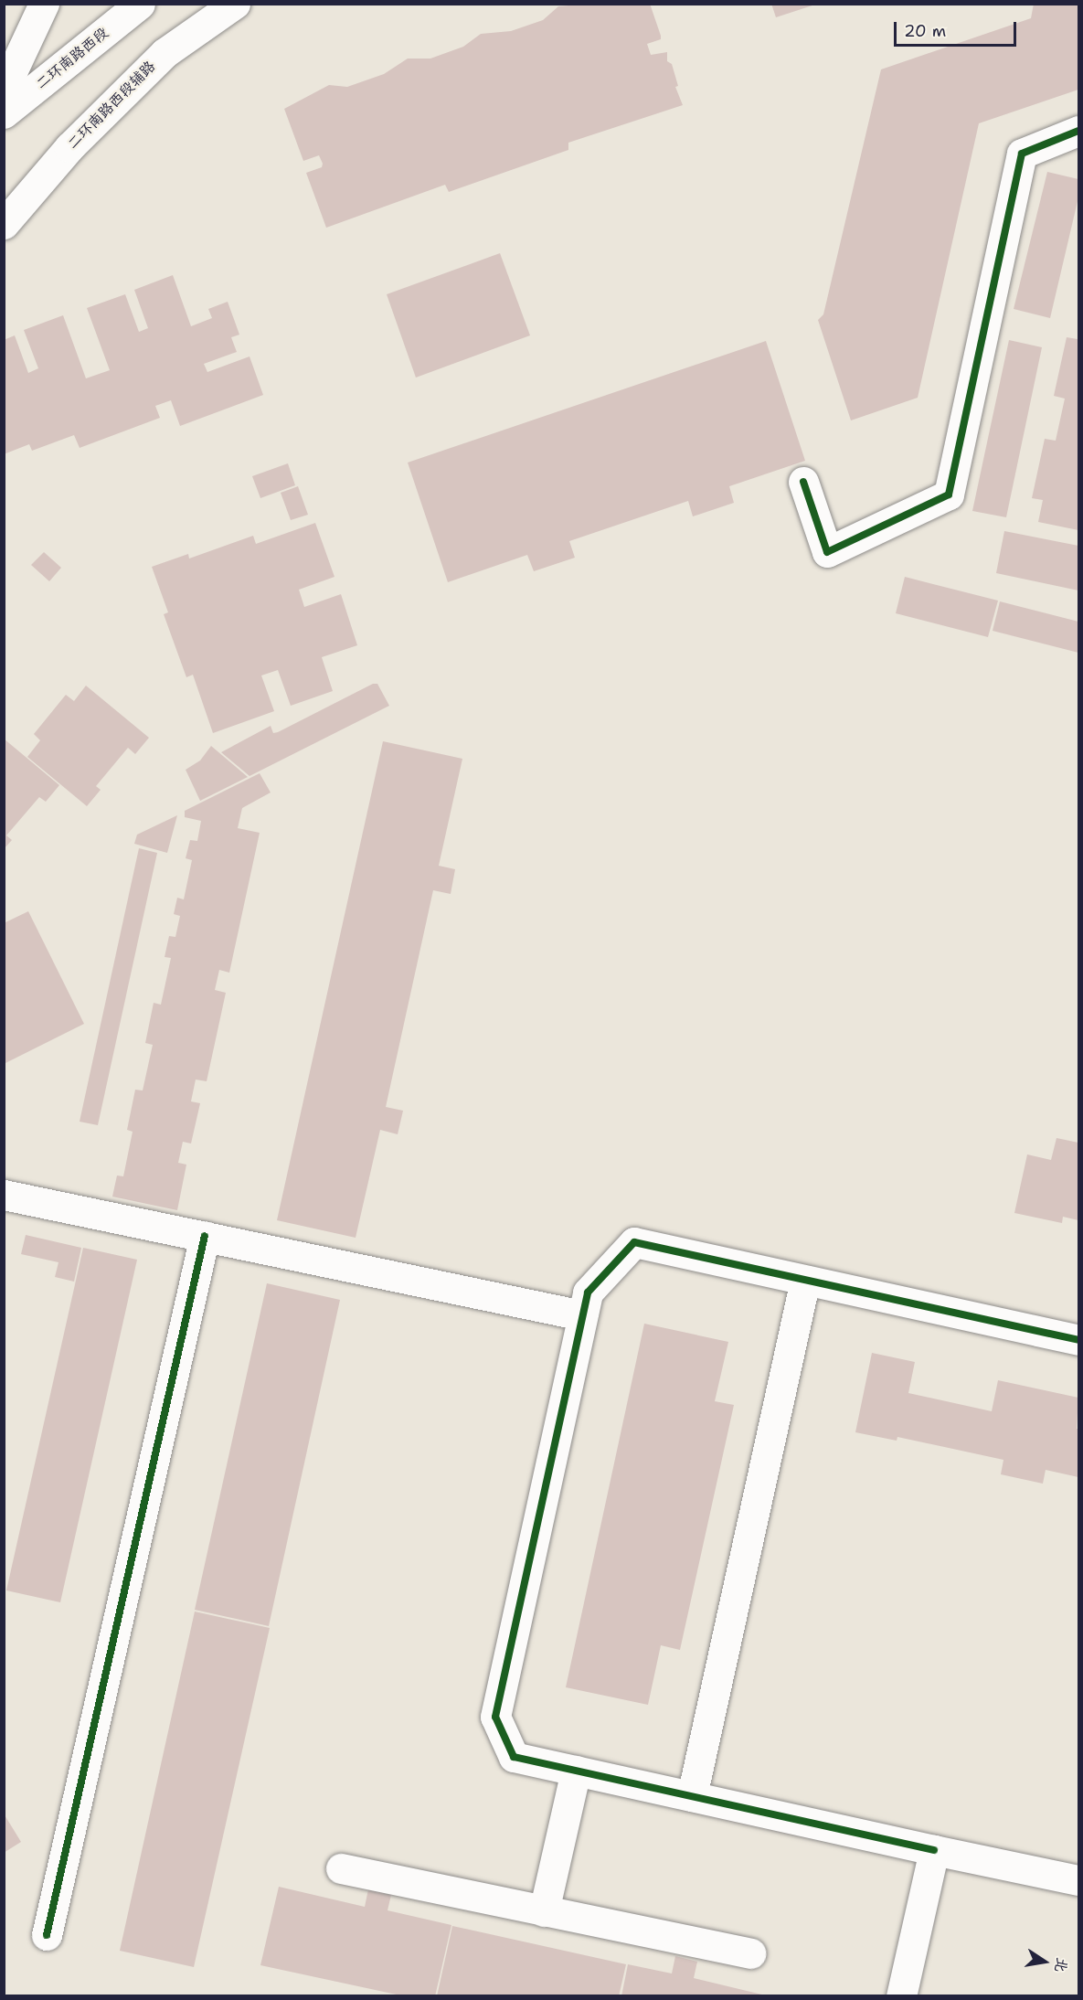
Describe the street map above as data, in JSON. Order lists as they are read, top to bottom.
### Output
{
  "streets": {
    "main road": ["二环南路西段", "二环南路西段辅路"]
  },
  "scale_bar": "20 m",
  "north": "right"
}
